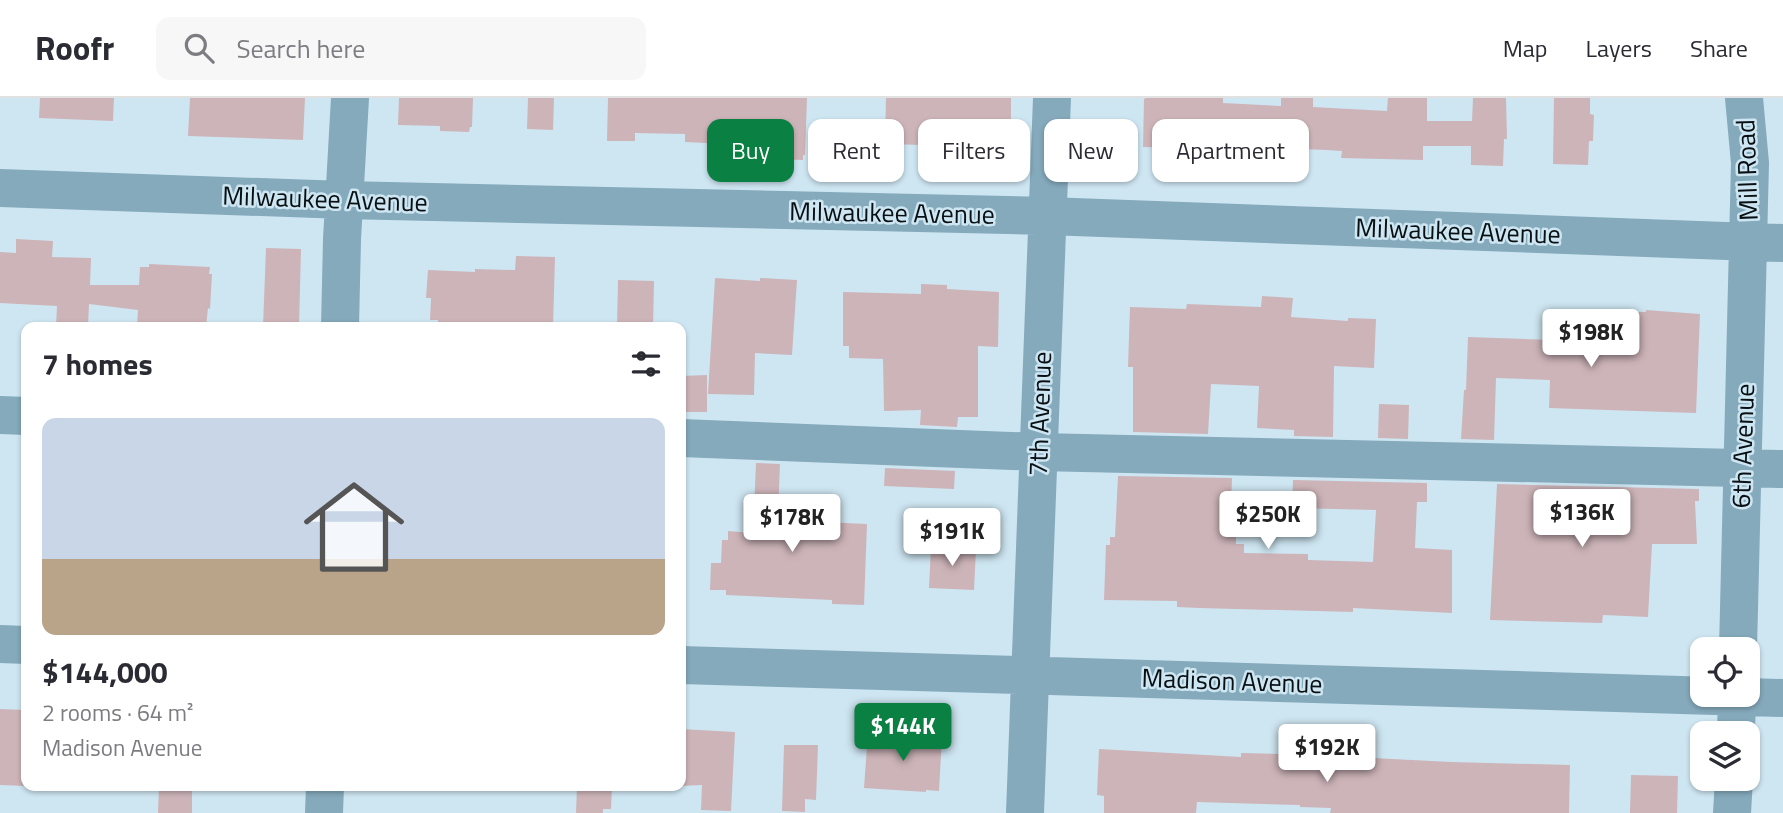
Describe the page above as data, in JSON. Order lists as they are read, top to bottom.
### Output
{
  "streets": {
    "street": [
      "Mill Road",
      "Milwaukee Avenue",
      "7th Avenue",
      "6th Avenue",
      "Madison Avenue"
    ]
  },
  "crossings": [
    ["Mill Road", "Milwaukee Avenue"],
    ["Mill Road", "6th Avenue"],
    ["Milwaukee Avenue", "7th Avenue"],
    ["Milwaukee Avenue", "6th Avenue"],
    ["7th Avenue", "Madison Avenue"]
  ],
  "page": {
    "header": "Roofr",
    "search": "Search here",
    "nav": ["Map", "Layers", "Share"],
    "chip": [
      "Buy",
      "Rent",
      "Filters",
      "New",
      "Apartment"
    ],
    "price": [
      "$198K",
      "$136K",
      "$250K",
      "$178K",
      "$191K",
      "$144K",
      "$192K"
    ],
    "heading": "7 homes",
    "list": [
      {
        "name": "$144,000",
        "note": "2 rooms · 64 m² · Madison Avenue"
      }
    ]
  }
}
